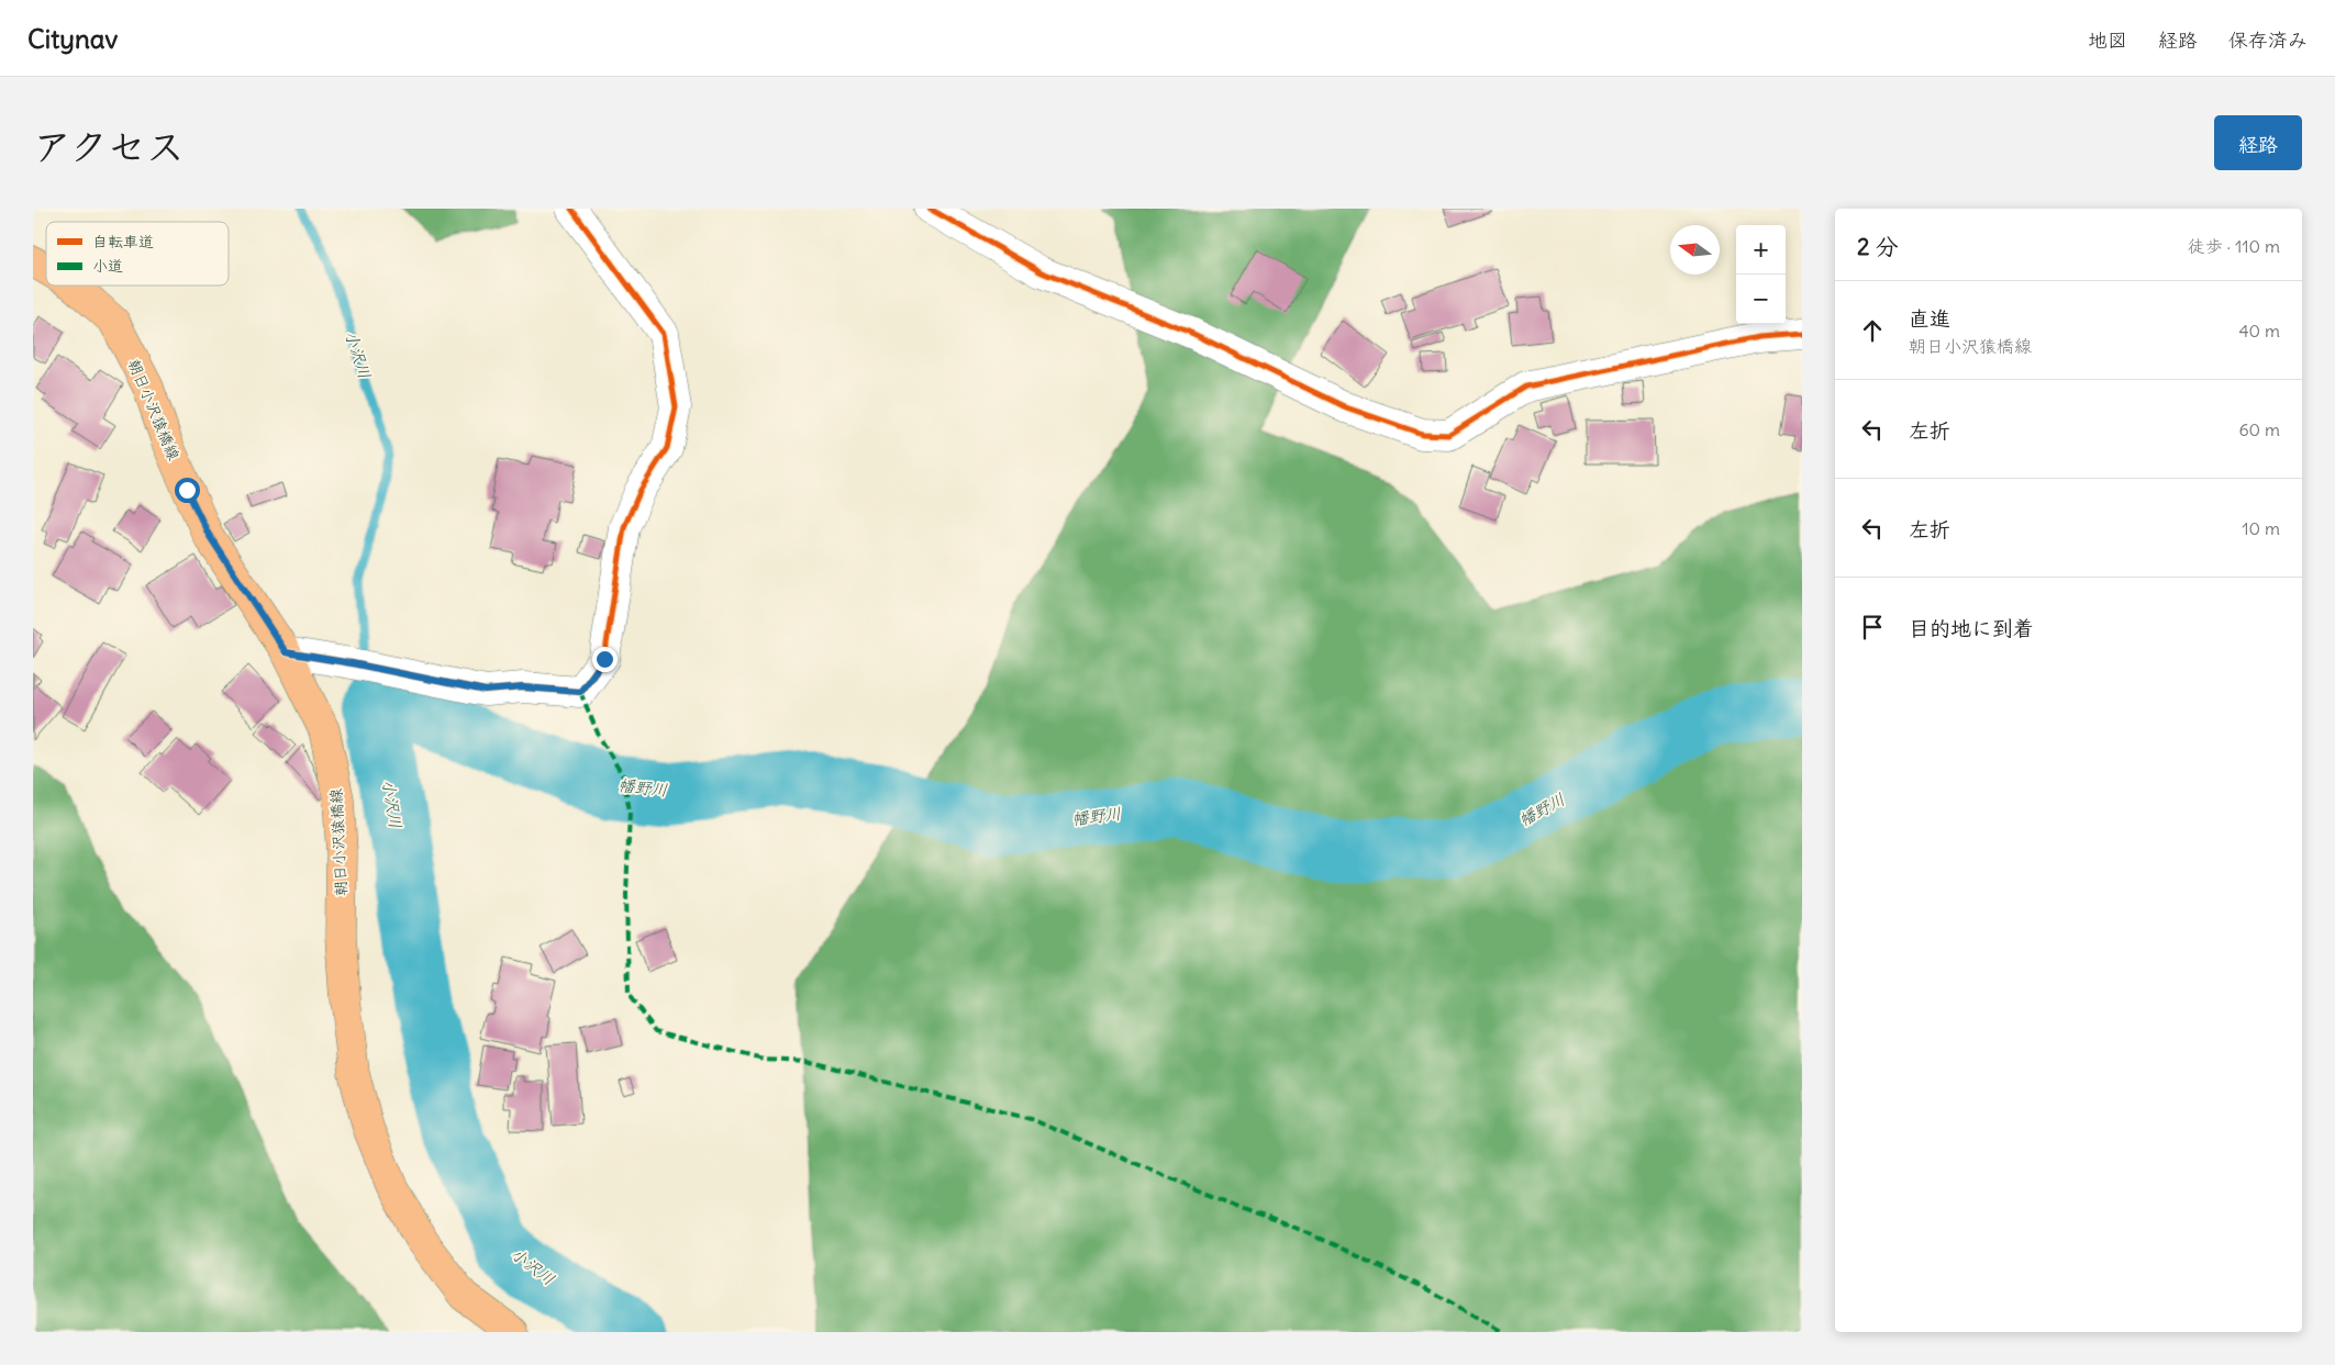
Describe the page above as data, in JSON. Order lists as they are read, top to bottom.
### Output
{
  "streets": {
    "main road": ["朝日小沢猿橋線"]
  },
  "water": ["小沢川", "幡野川"],
  "legend": ["自転車道", "小道"],
  "north": "left",
  "page": {
    "header": "Citynav",
    "nav": ["地図", "経路", "保存済み"],
    "title": "アクセス",
    "buttons": "経路",
    "heading": ["2 分", "徒歩 · 110 m"],
    "map_buttons": ["+", "−"],
    "list": [
      ["直進", "朝日小沢猿橋線", "40 m"],
      ["左折", "60 m"],
      ["左折", "10 m"],
      "目的地に到着"
    ]
  }
}
